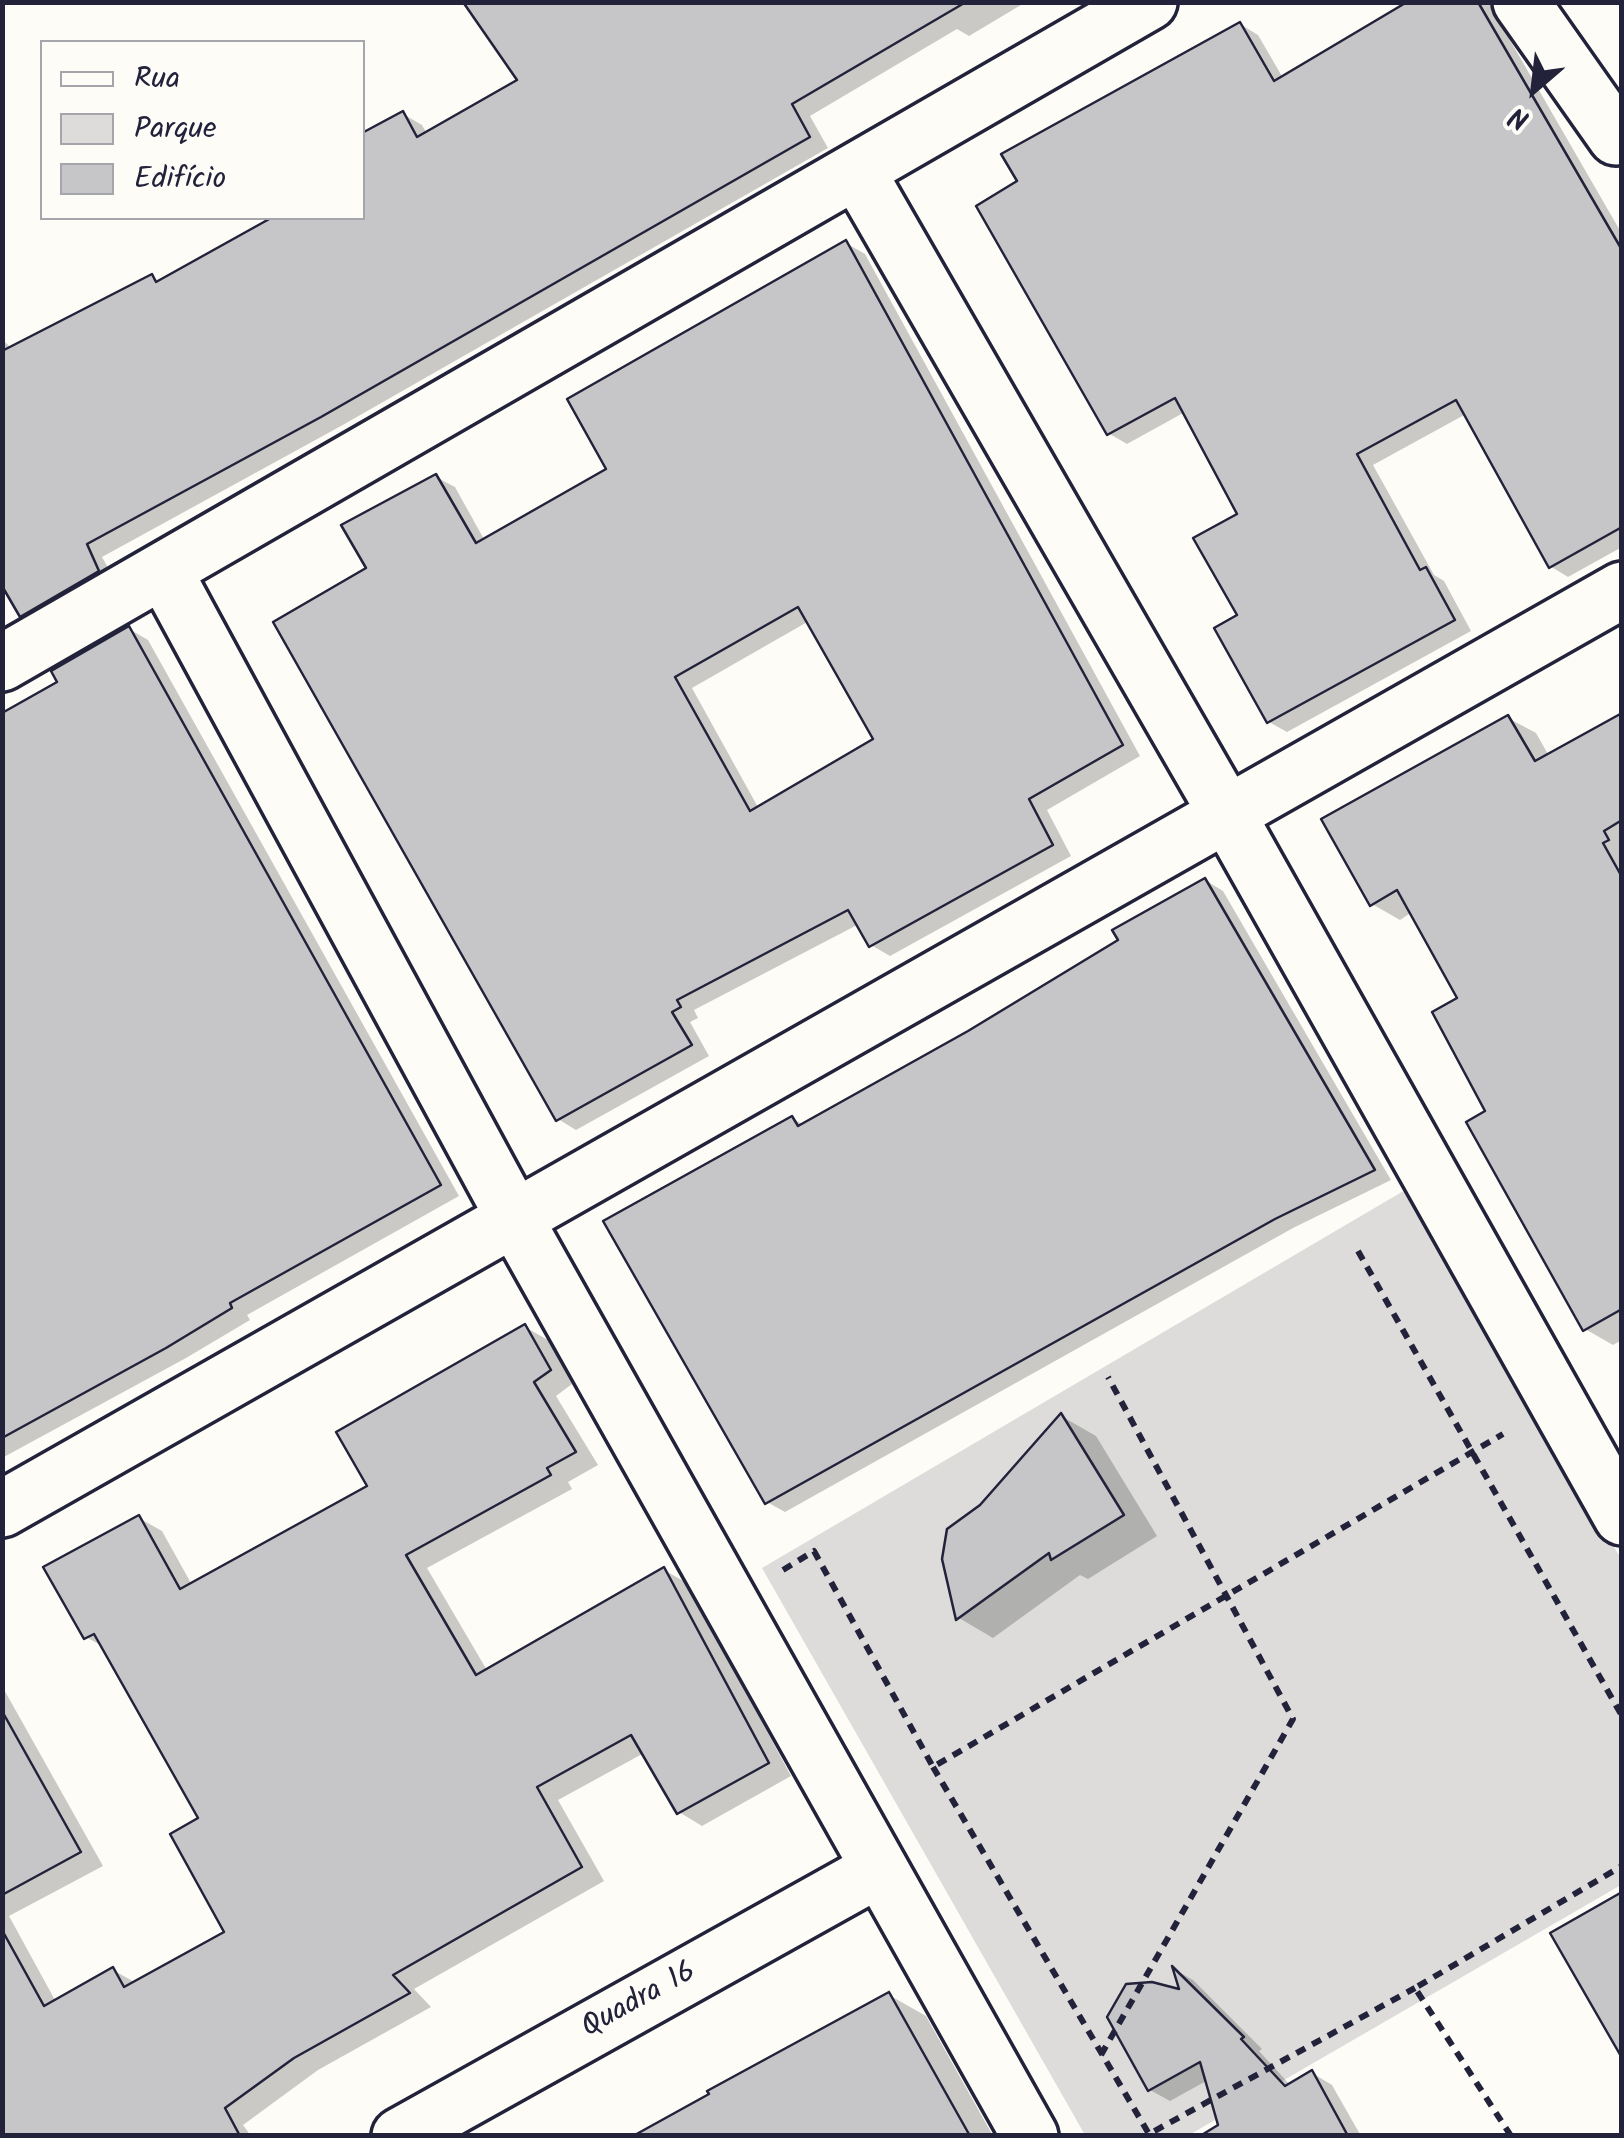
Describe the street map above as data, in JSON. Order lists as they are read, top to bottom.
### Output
{
  "streets": {
    "street": ["Quadra 16"]
  },
  "legend": ["Rua", "Parque", "Edifício"],
  "north": "bottom left"
}
